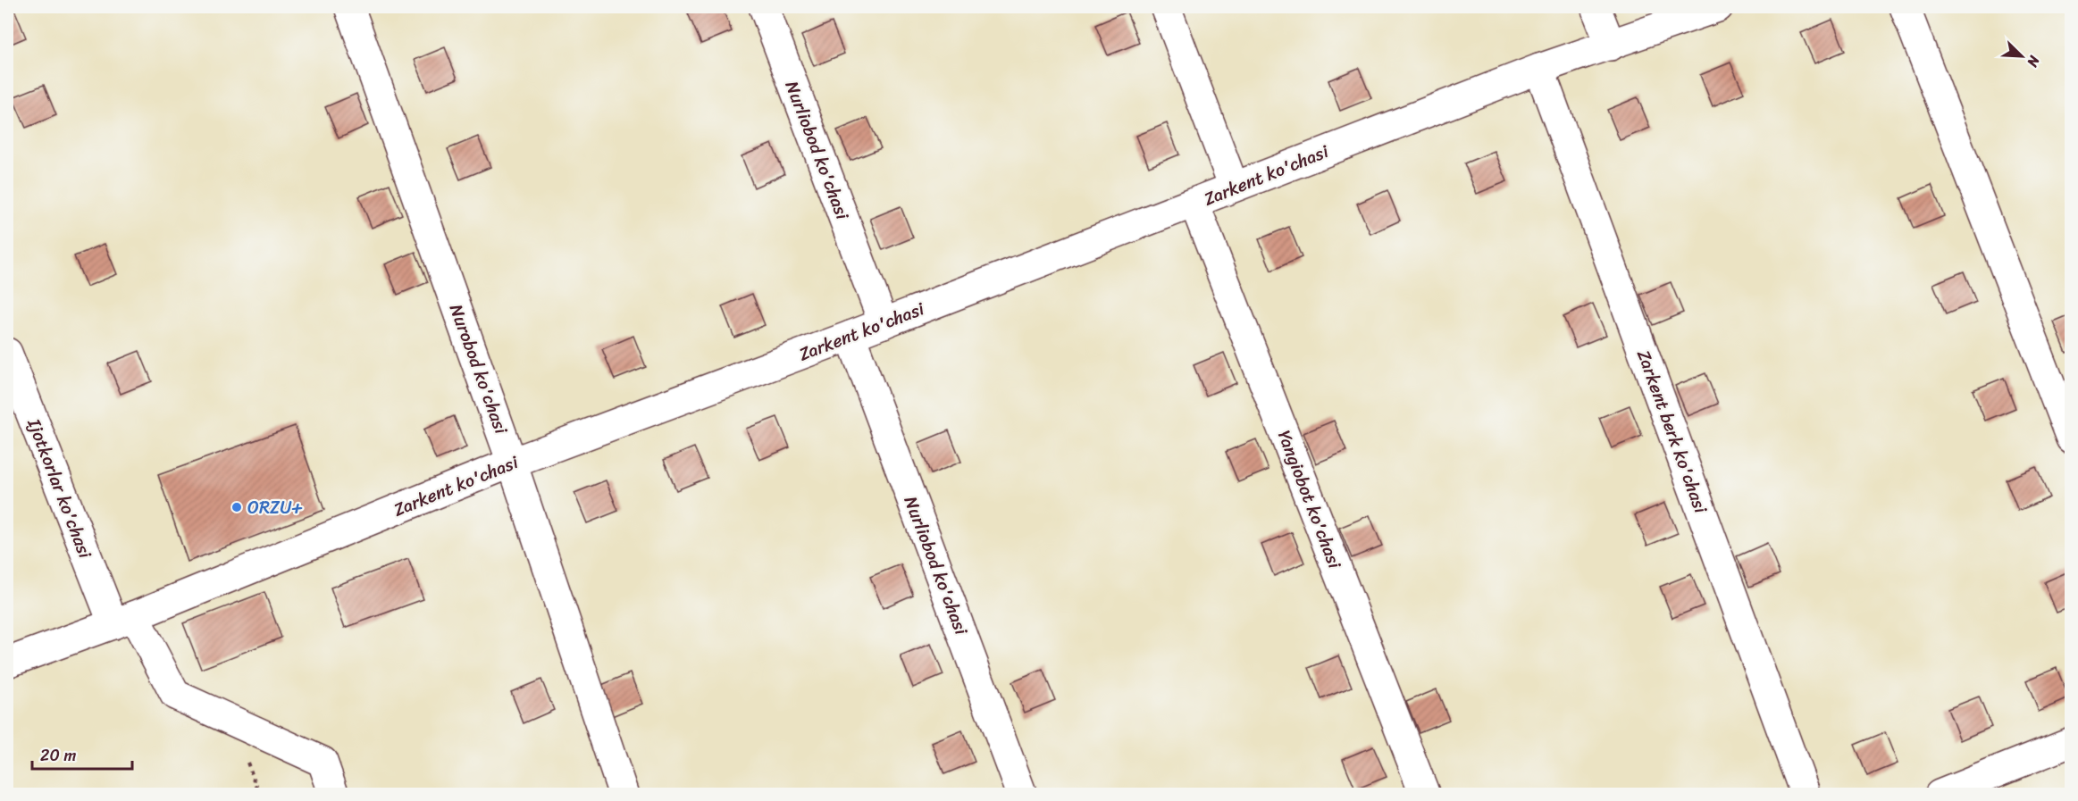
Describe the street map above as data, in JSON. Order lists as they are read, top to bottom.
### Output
{
  "streets": {
    "street": [
      "Nurliobod ko'chasi",
      "Zarkent ko'chasi",
      "Nurobod ko'chasi",
      "Zarkent berk ko'chasi",
      "Ijotkorlar ko'chasi",
      "Yangiobot ko'chasi"
    ]
  },
  "crossings": [
    ["Nurliobod ko'chasi", "Zarkent ko'chasi"],
    ["Zarkent ko'chasi", "Nurobod ko'chasi"],
    ["Zarkent ko'chasi", "Zarkent berk ko'chasi"],
    ["Zarkent ko'chasi", "Ijotkorlar ko'chasi"],
    ["Zarkent ko'chasi", "Yangiobot ko'chasi"]
  ],
  "places": ["ORZU+"],
  "scale_bar": "20 m",
  "north": "bottom right"
}
